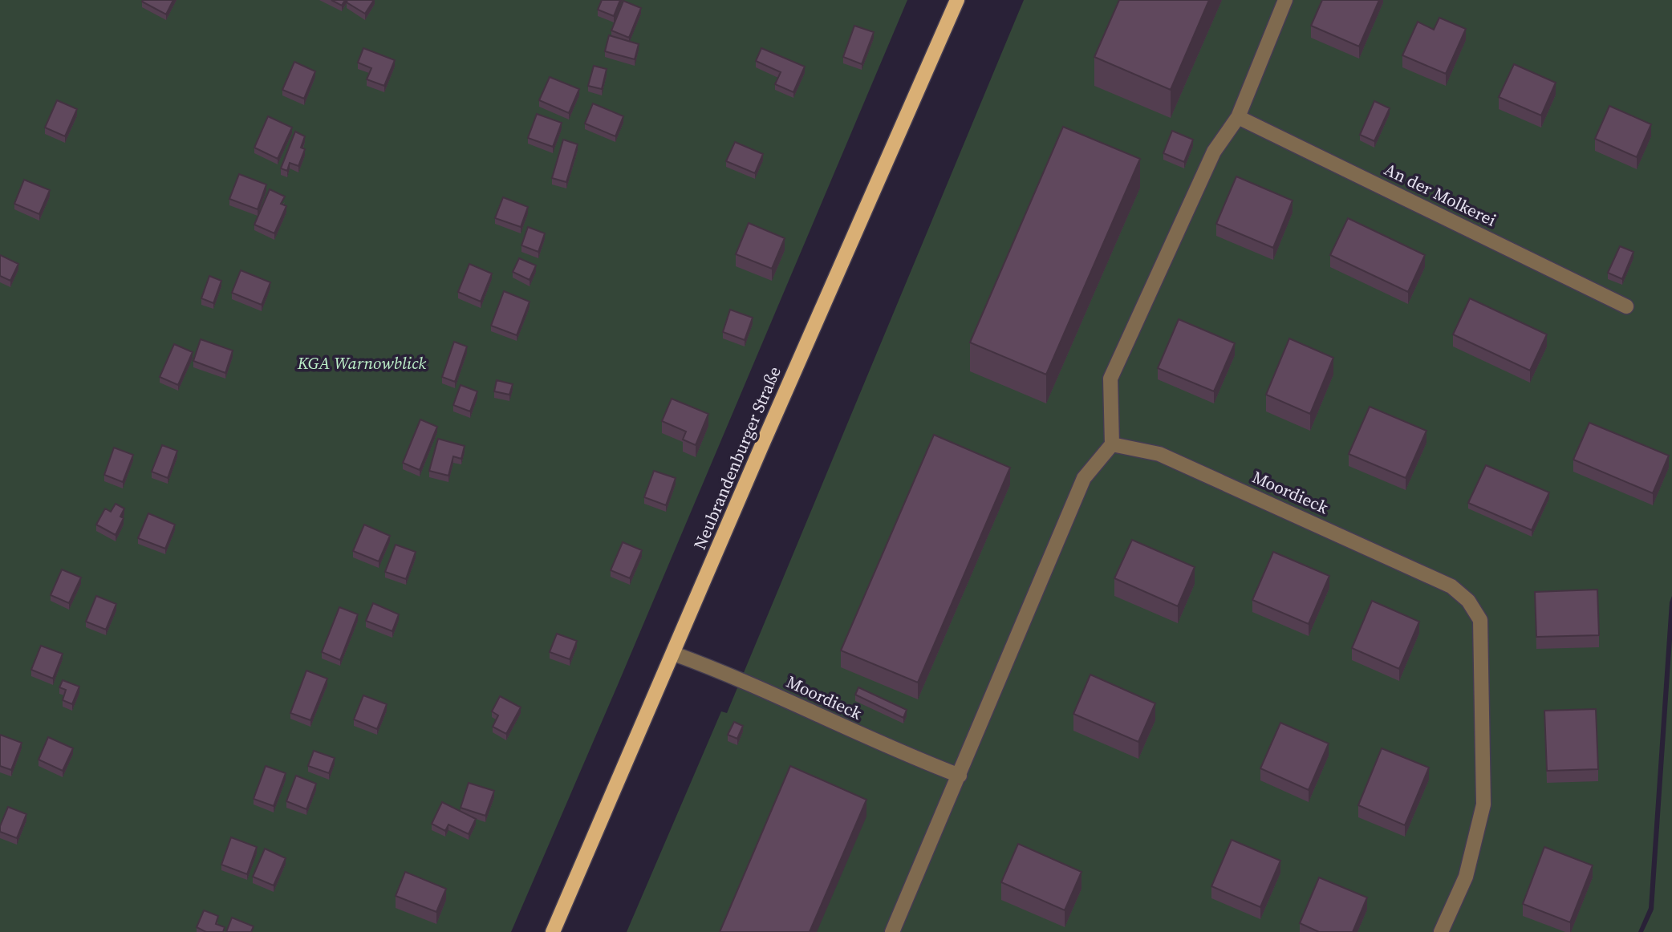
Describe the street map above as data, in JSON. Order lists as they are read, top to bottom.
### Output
{
  "streets": {
    "main road": ["Neubrandenburger Straße"],
    "street": ["An der Molkerei", "Moordieck"]
  },
  "crossings": [
    ["Neubrandenburger Straße", "Moordieck"]
  ],
  "parks": ["KGA Warnowblick"]
}
